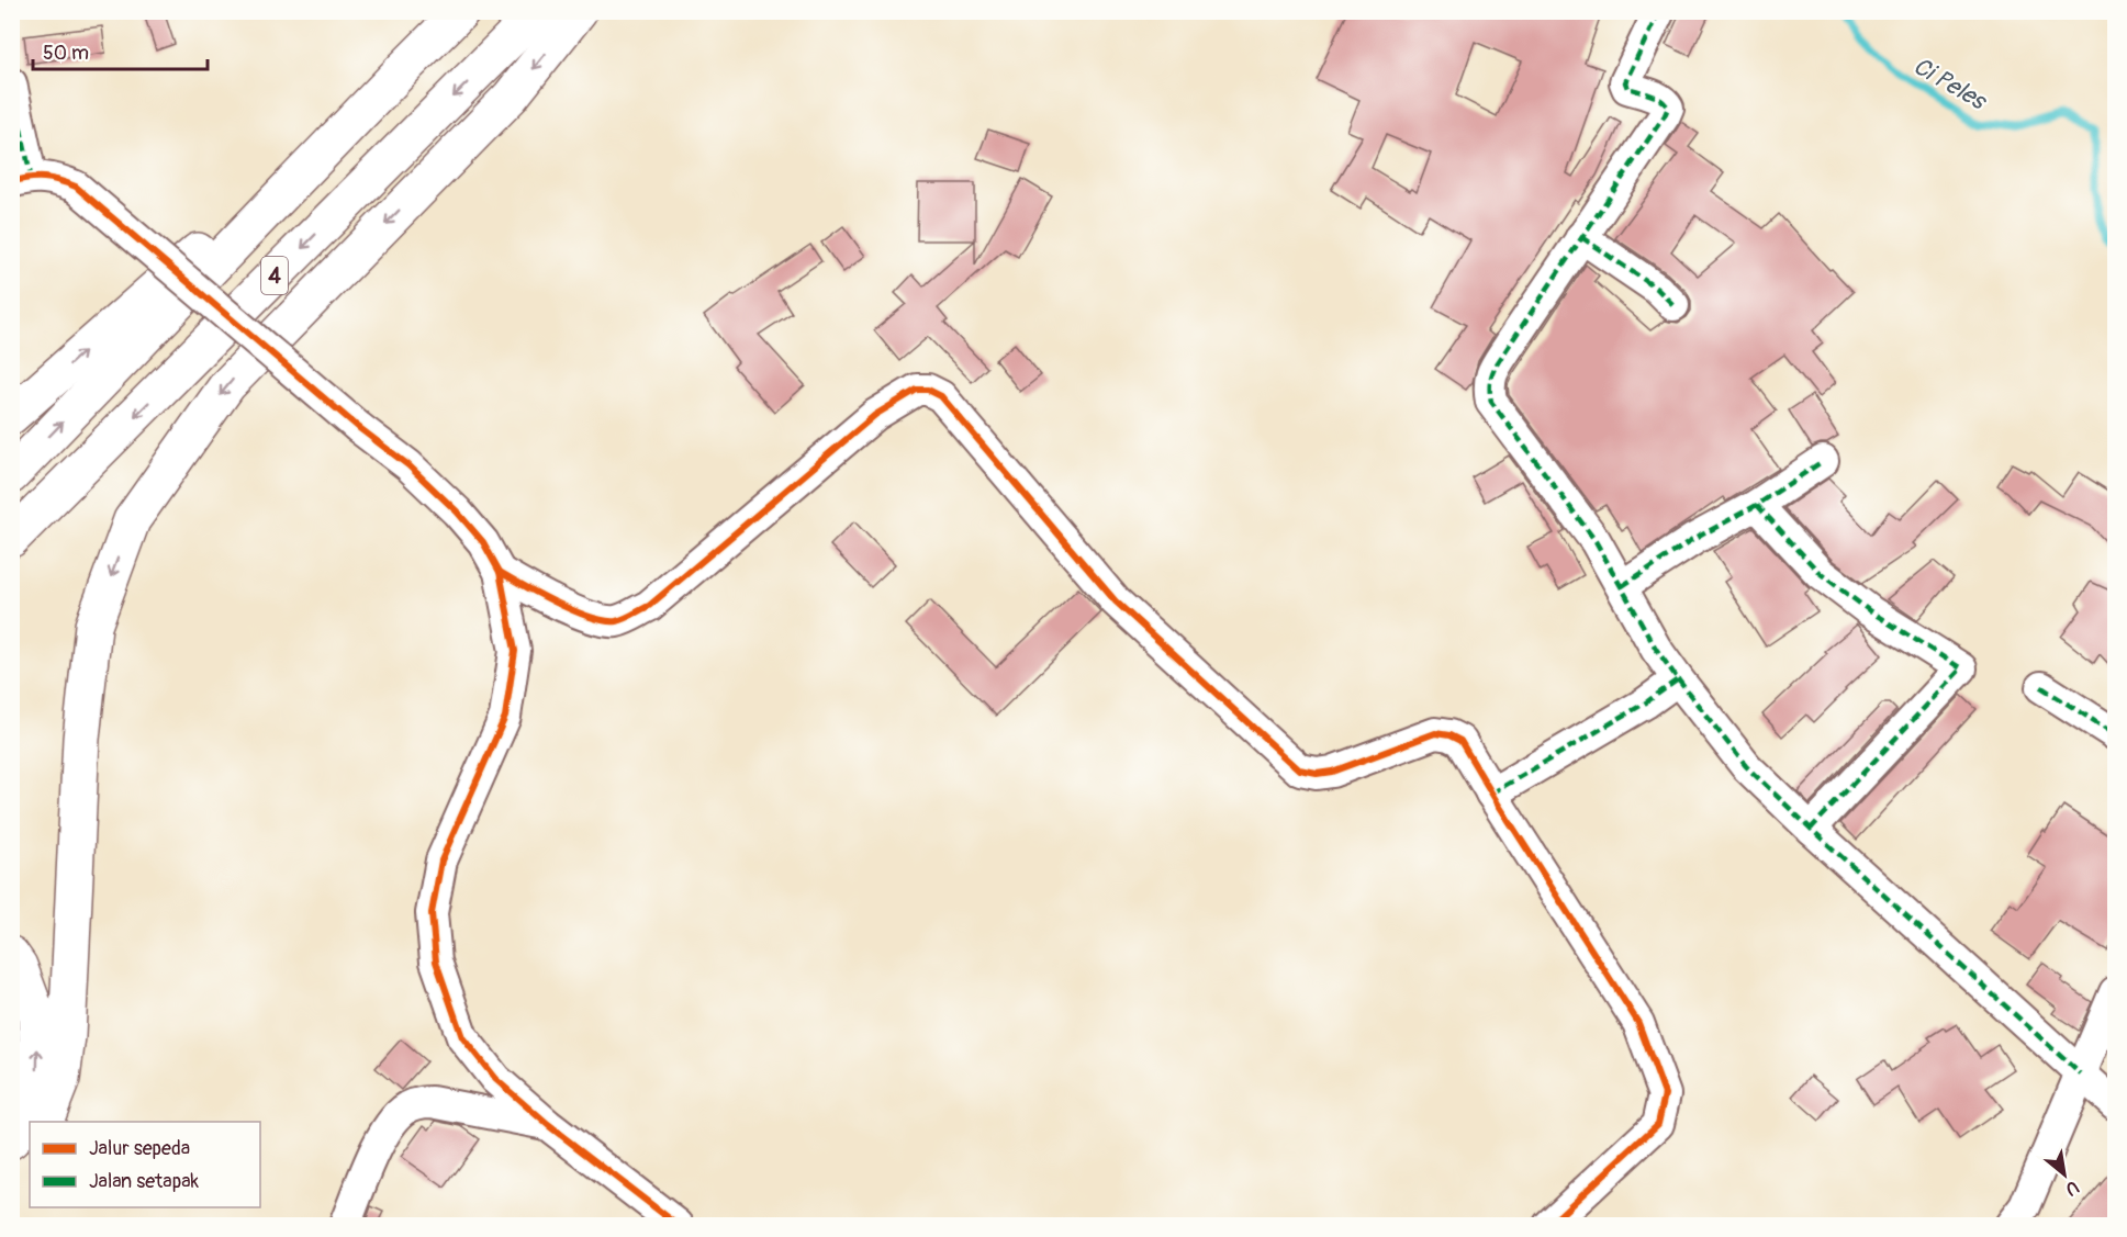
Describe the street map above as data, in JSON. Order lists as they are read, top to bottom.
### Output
{
  "streets": {
    "highway": ["4"]
  },
  "water": ["Ci Peles"],
  "legend": ["Jalur sepeda", "Jalan setapak"],
  "scale_bar": "50 m",
  "north": "bottom right"
}
